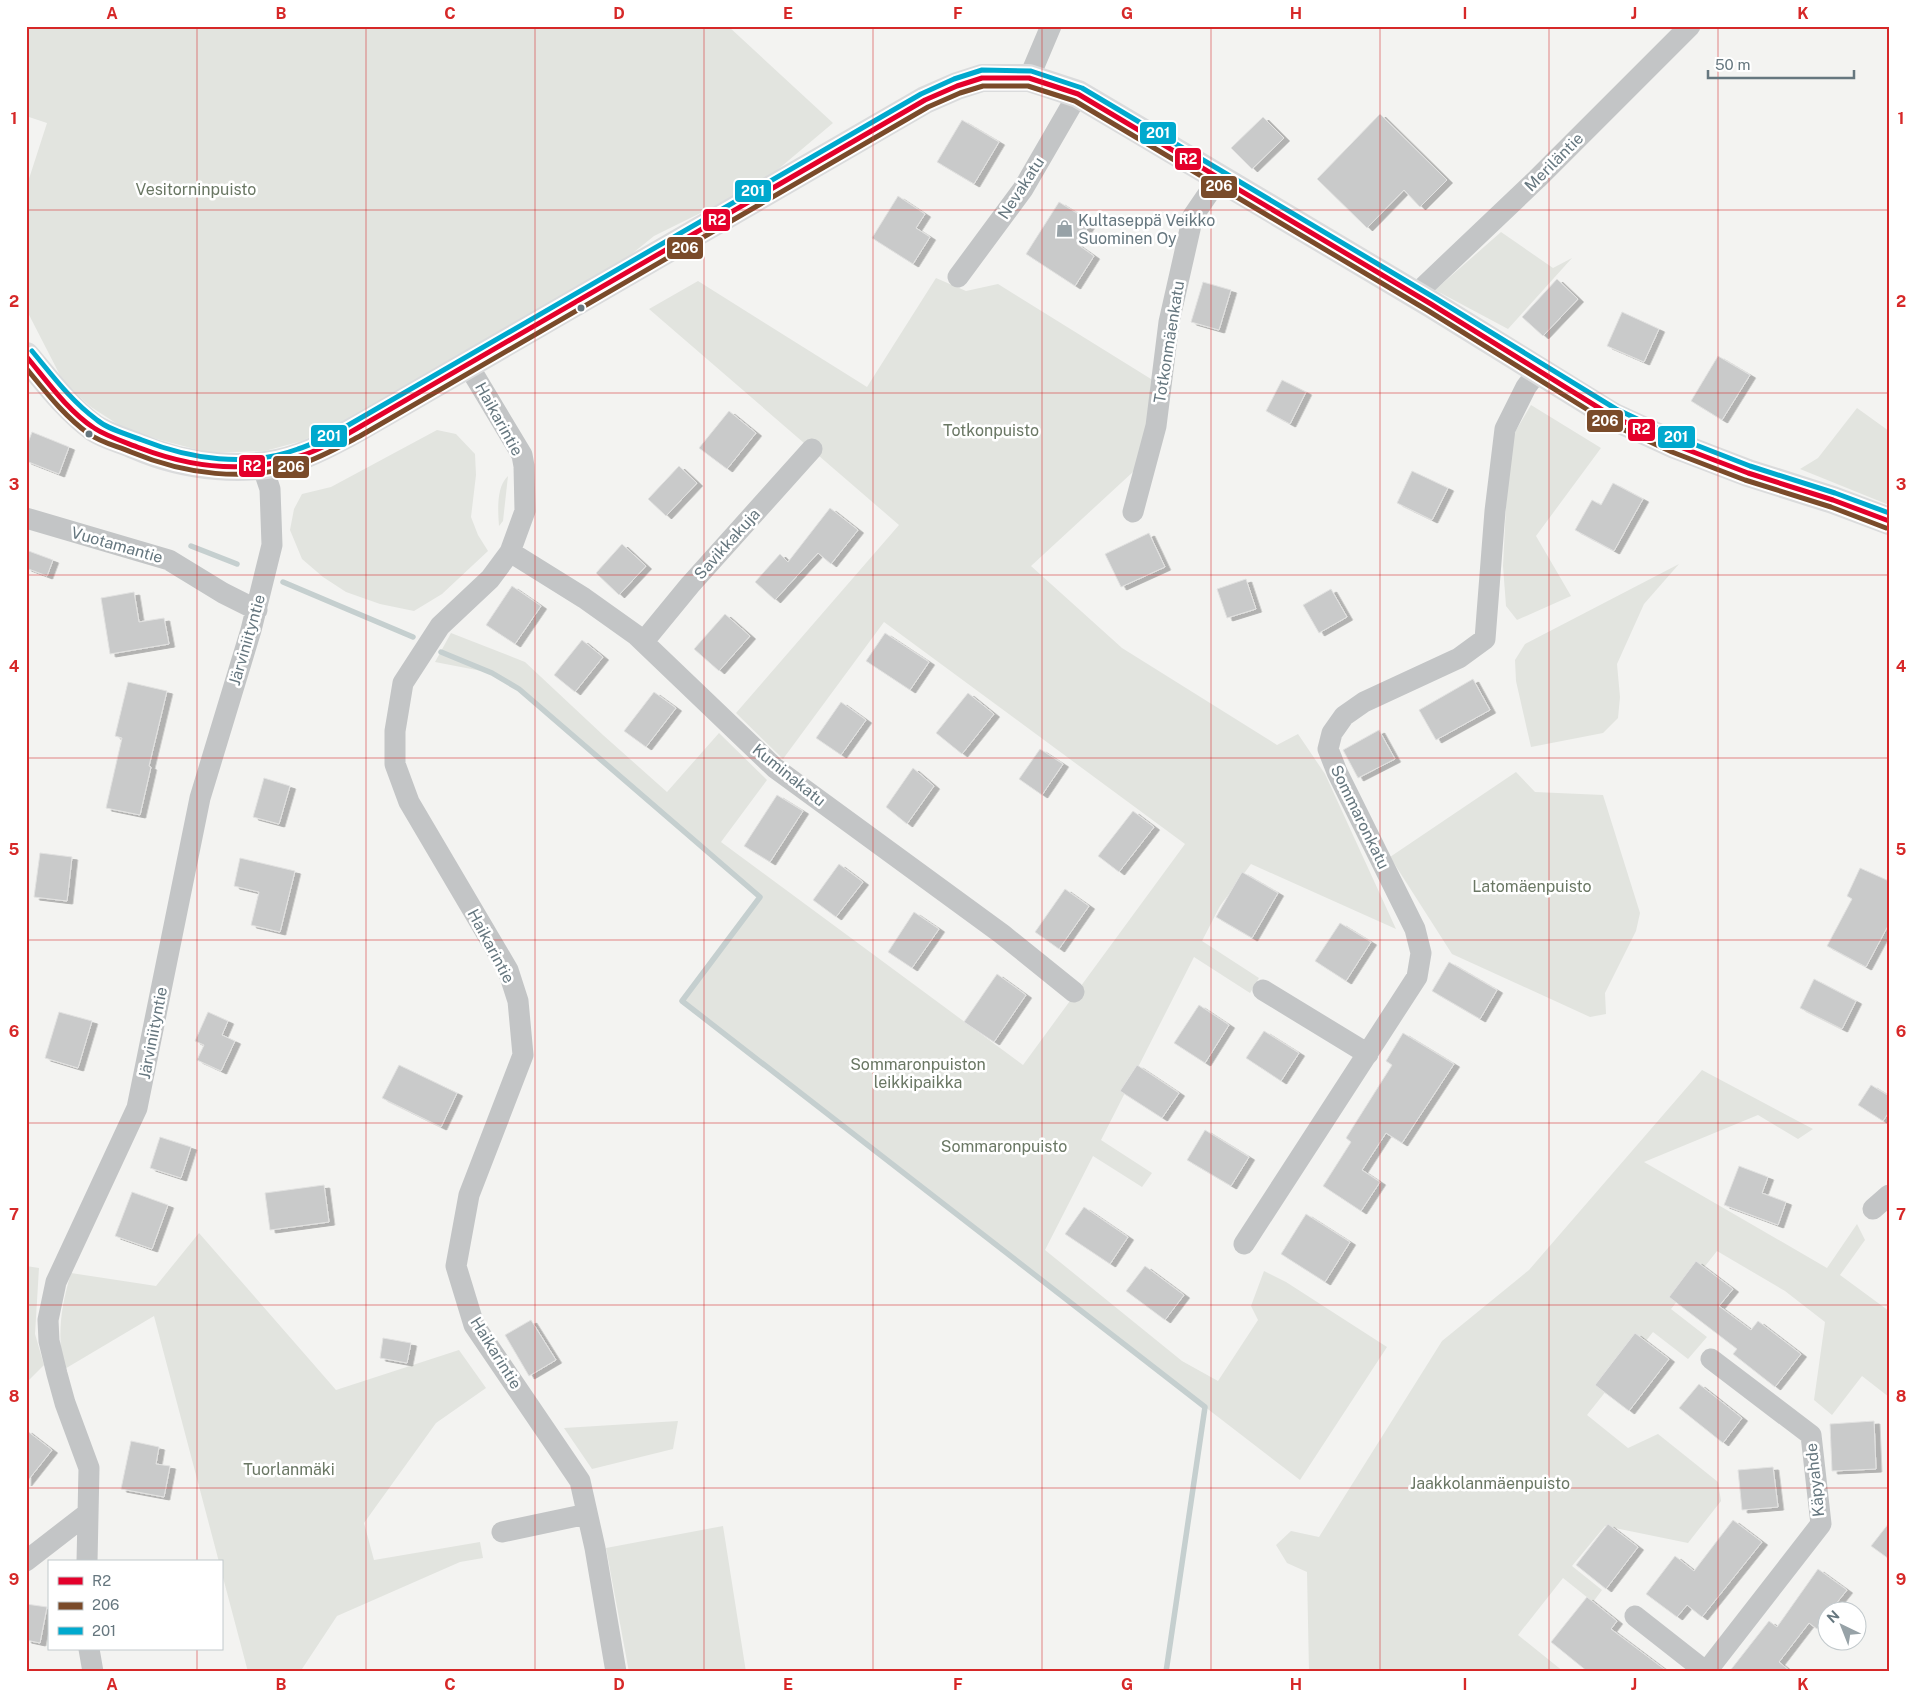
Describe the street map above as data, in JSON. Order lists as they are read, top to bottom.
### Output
{
  "streets": {
    "street": [
      "Meriläntie",
      "Nevakatu",
      "Totkonmäenkatu",
      "Haikarintie",
      "Savikkakuja",
      "Vuotamantie",
      "Järviniityntie",
      "Kuminakatu",
      "Sommaronkatu",
      "Käpyahde"
    ]
  },
  "crossings": [
    ["Haikarintie", "Kuminakatu"],
    ["Savikkakuja", "Kuminakatu"],
    ["Vuotamantie", "Järviniityntie"]
  ],
  "parks": [
    "Vesitorninpuisto",
    "Totkonpuisto",
    "Latomäenpuisto",
    "Sommaronpuiston leikkipaikka",
    "Sommaronpuisto",
    "Tuorlanmäki",
    "Jaakkolanmäenpuisto"
  ],
  "places": {
    "shop": ["Kultaseppä Veikko Suominen Oy"]
  },
  "lines": ["transit line 201", "transit line R2", "transit line 206"],
  "legend": ["R2", "206", "201"],
  "scale_bar": "50 m",
  "north": "top left",
  "grid": {
    "columns": [
      "A",
      "B",
      "C",
      "D",
      "E",
      "F",
      "G",
      "H",
      "I",
      "J",
      "K"
    ],
    "rows": [
      "1",
      "2",
      "3",
      "4",
      "5",
      "6",
      "7",
      "8",
      "9"
    ]
  }
}
